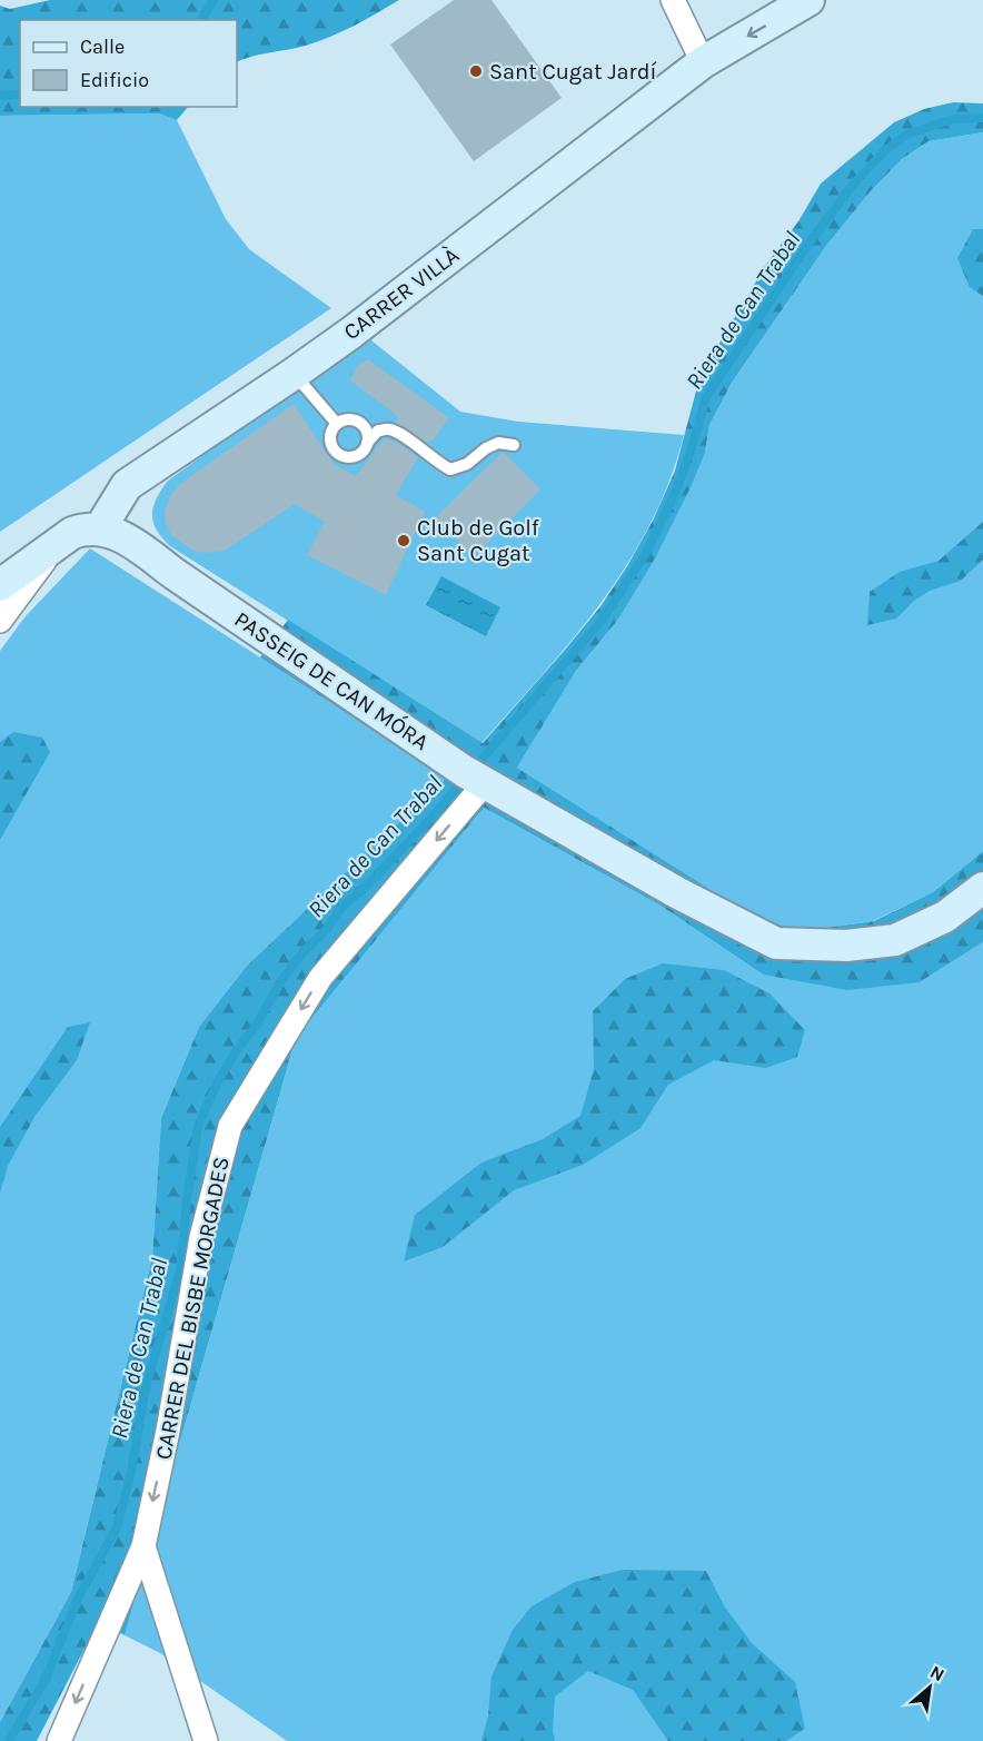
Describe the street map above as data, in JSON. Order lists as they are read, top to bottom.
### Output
{
  "streets": {
    "street": ["CARRER VILLÀ", "PASSEIG DE CAN MÓRA", "CARRER DEL BISBE MORGADES"]
  },
  "crossings": [
    ["CARRER VILLÀ", "PASSEIG DE CAN MÓRA"],
    ["PASSEIG DE CAN MÓRA", "CARRER DEL BISBE MORGADES"]
  ],
  "one_way": ["CARRER DEL BISBE MORGADES"],
  "water": ["Riera de Can Trabal"],
  "places": ["Sant Cugat Jardí", "Club de Golf Sant Cugat"],
  "legend": ["Calle", "Edificio"],
  "north": "top right"
}
